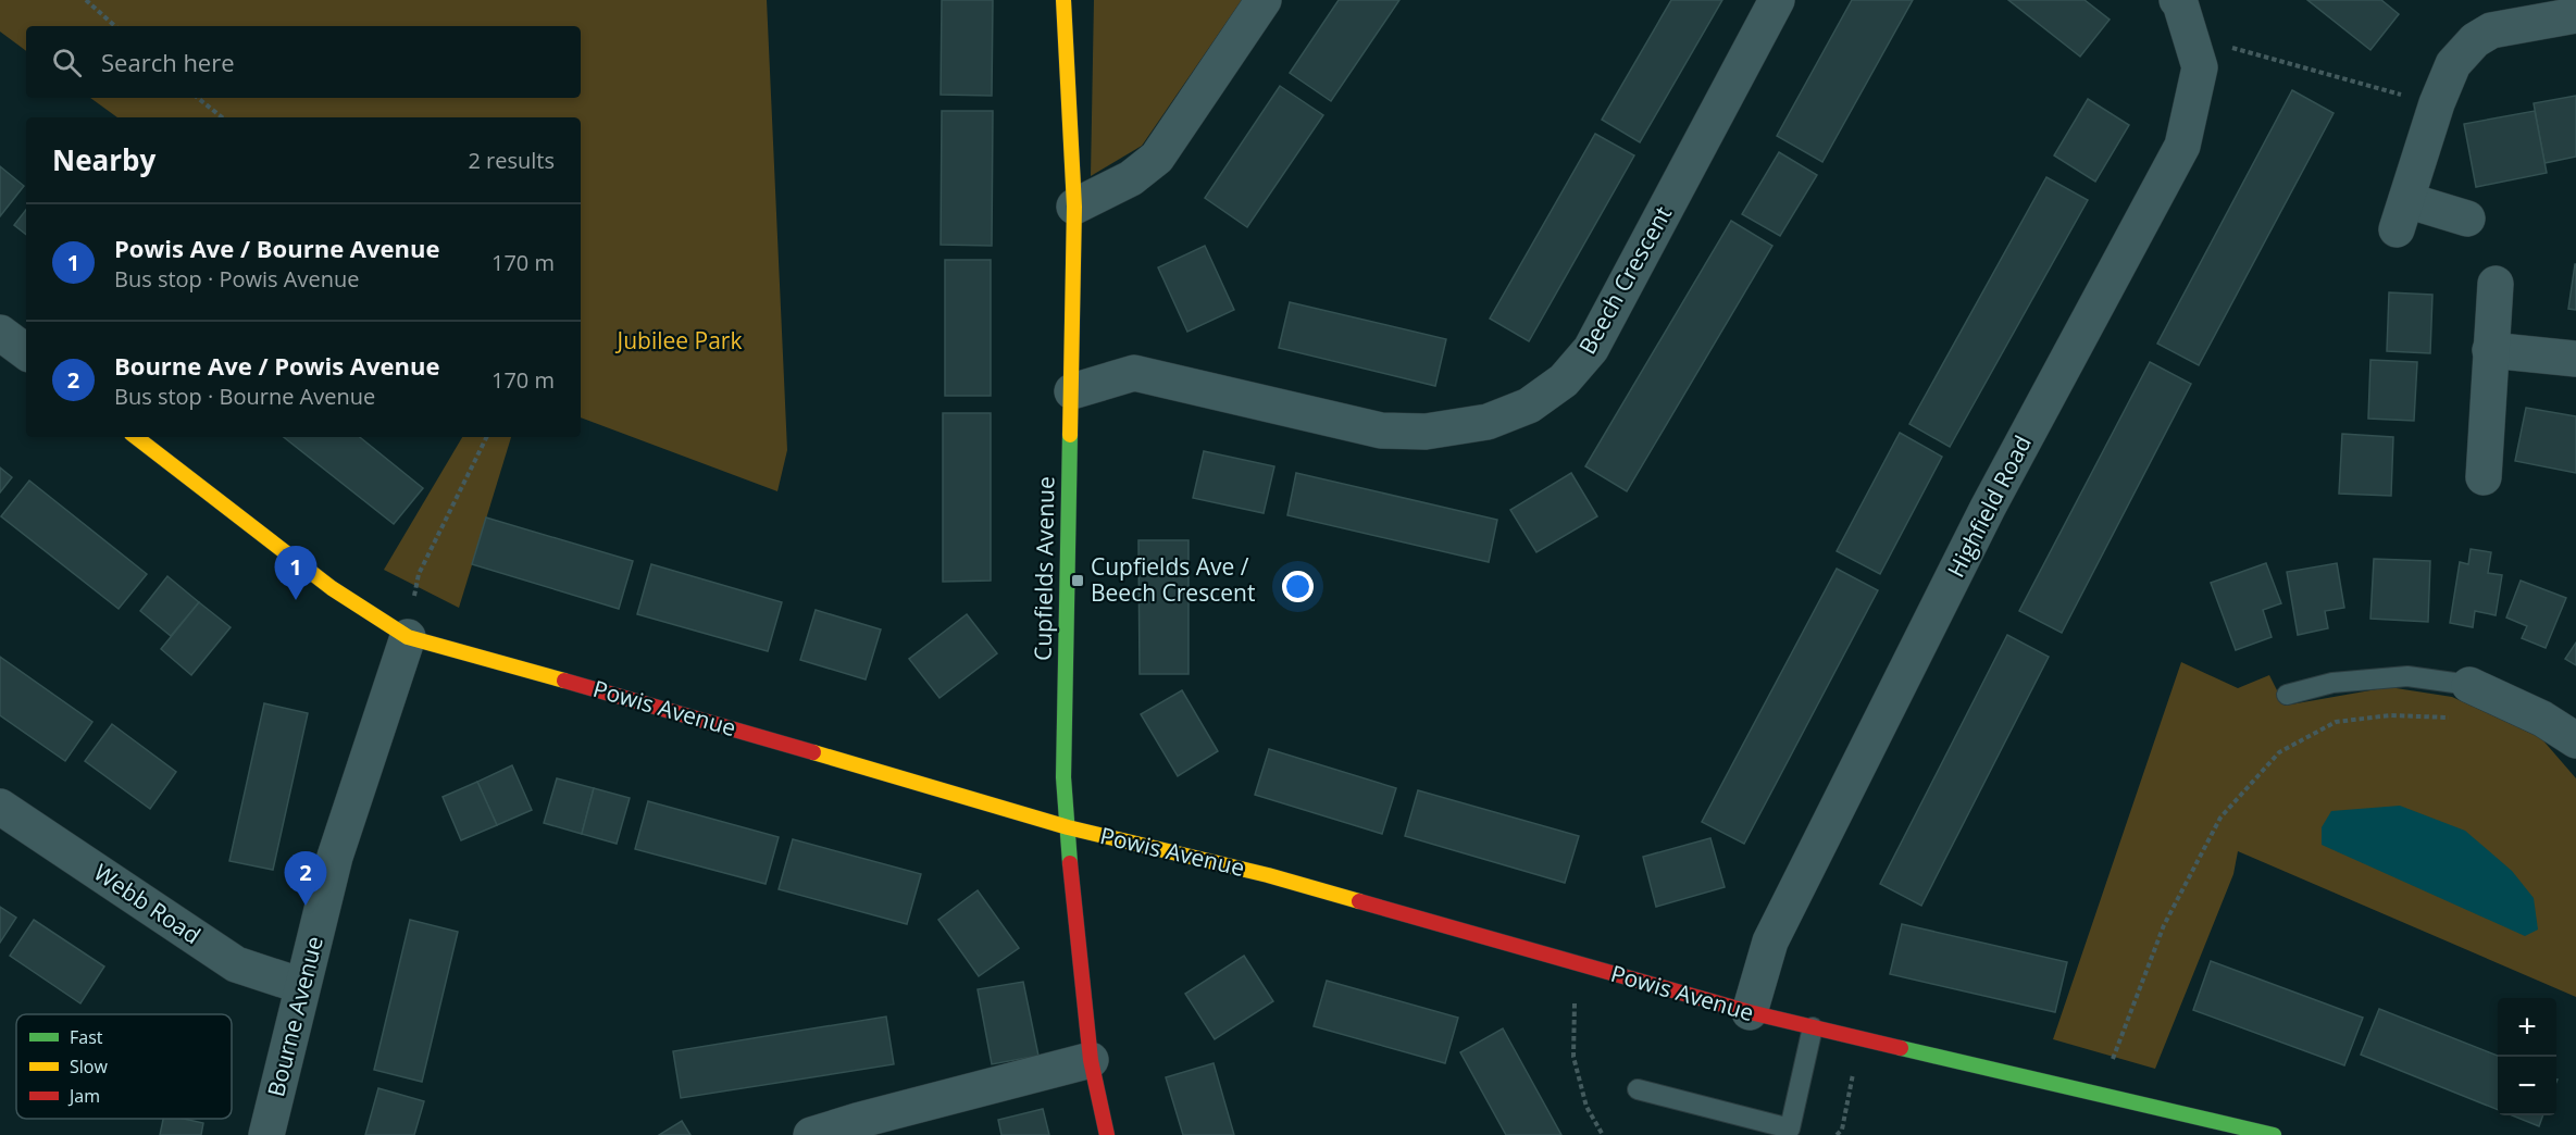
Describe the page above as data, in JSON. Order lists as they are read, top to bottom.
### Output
{
  "streets": {
    "street": [
      "Beech Crescent",
      "Highfield Road",
      "Cupfields Avenue",
      "Powis Avenue",
      "Webb Road",
      "Bourne Avenue"
    ]
  },
  "crossings": [
    ["Beech Crescent", "Cupfields Avenue"],
    ["Highfield Road", "Powis Avenue"],
    ["Cupfields Avenue", "Powis Avenue"],
    ["Powis Avenue", "Bourne Avenue"],
    ["Webb Road", "Bourne Avenue"]
  ],
  "parks": ["Jubilee Park"],
  "places": {
    "transit": ["Cupfields Ave / Beech Crescent"]
  },
  "legend": ["Fast", "Slow", "Jam"],
  "page": {
    "search": "Search here",
    "heading": ["Nearby", "2 results"],
    "list": [
      {
        "mark": "1",
        "name": "Powis Ave / Bourne Avenue",
        "note": "Bus stop · Powis Avenue",
        "value": "170 m"
      },
      {
        "mark": "2",
        "name": "Bourne Ave / Powis Avenue",
        "note": "Bus stop · Bourne Avenue",
        "value": "170 m"
      }
    ],
    "pins": ["1", "2"],
    "map_buttons": ["+", "−"]
  }
}
